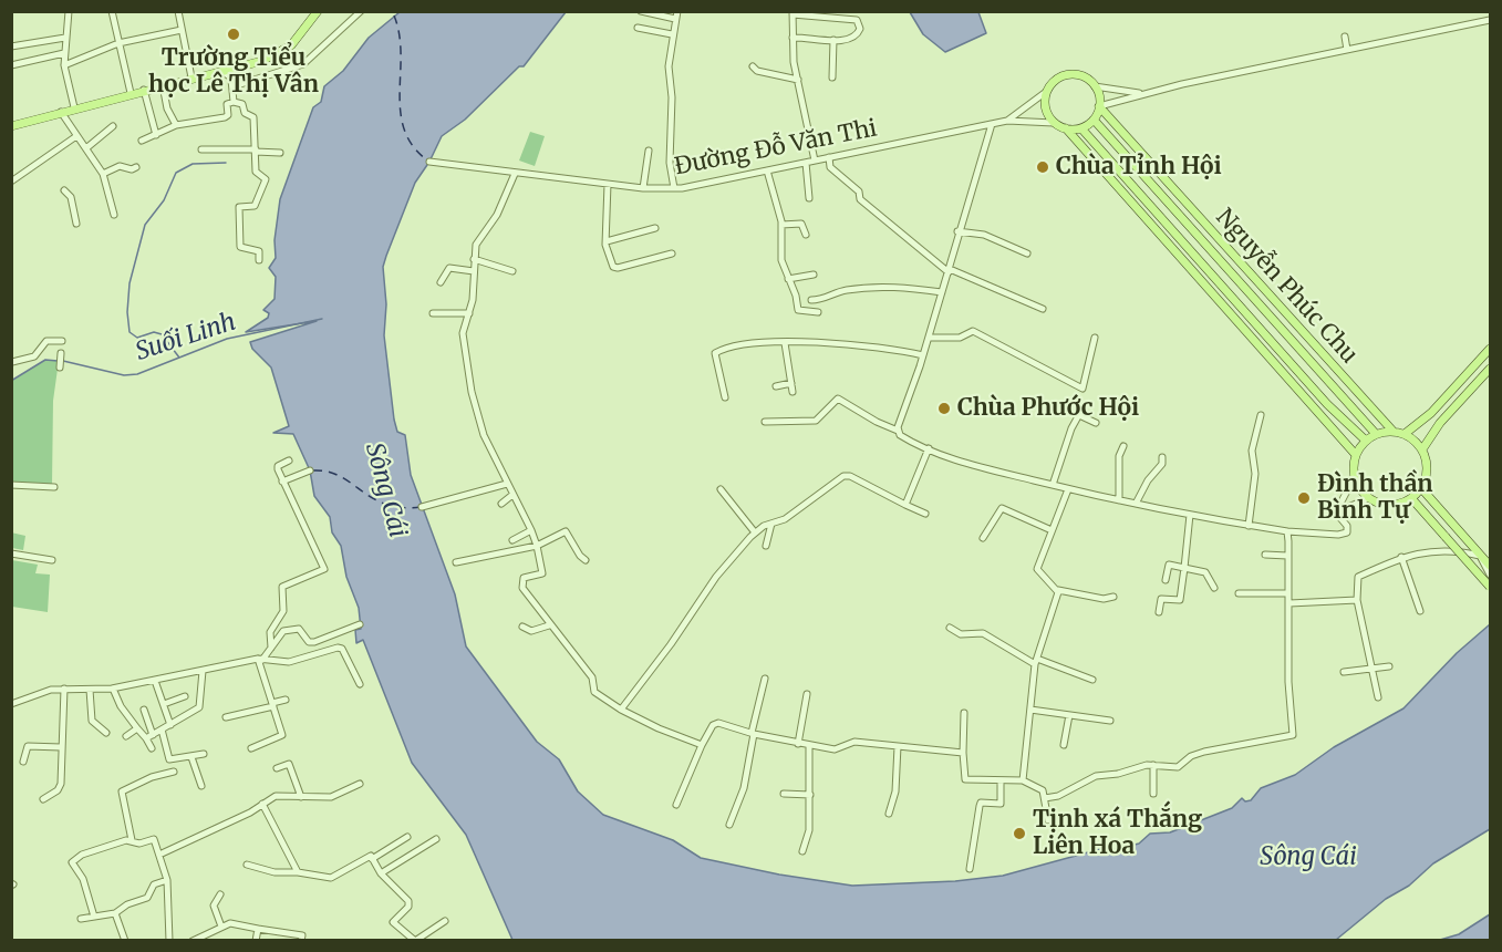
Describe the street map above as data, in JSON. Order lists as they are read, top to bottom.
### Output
{
  "streets": {
    "main road": ["Nguyễn Phúc Chu"],
    "street": ["Đường Đỗ Văn Thi"]
  },
  "crossings": [
    ["Đường Đỗ Văn Thi", "Nguyễn Phúc Chu"]
  ],
  "water": ["Suối Linh", "Sông Cái"],
  "places": [
    "Trường Tiểu học Lê Thị Vân",
    "Chùa Tỉnh Hội",
    "Chùa Phước Hội",
    "Đình thần Bình Tự",
    "Tịnh xá Thắng Liên Hoa"
  ]
}
